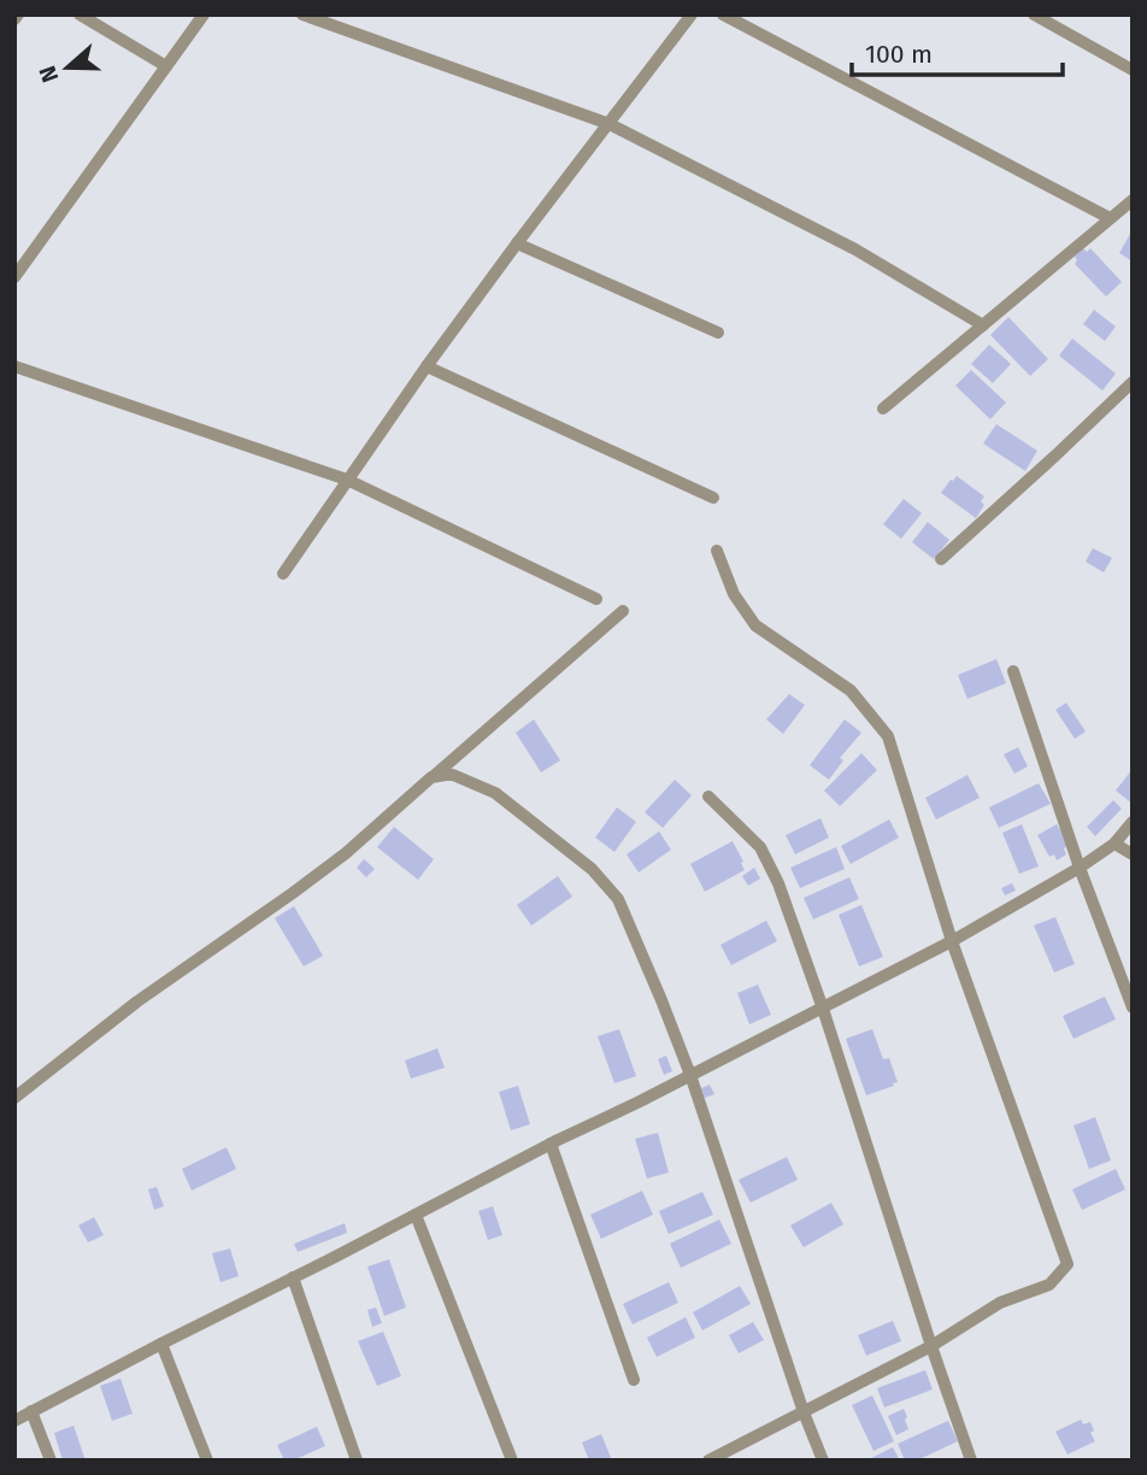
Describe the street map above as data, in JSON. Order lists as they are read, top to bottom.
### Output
{
  "scale_bar": "100 m",
  "north": "left"
}
